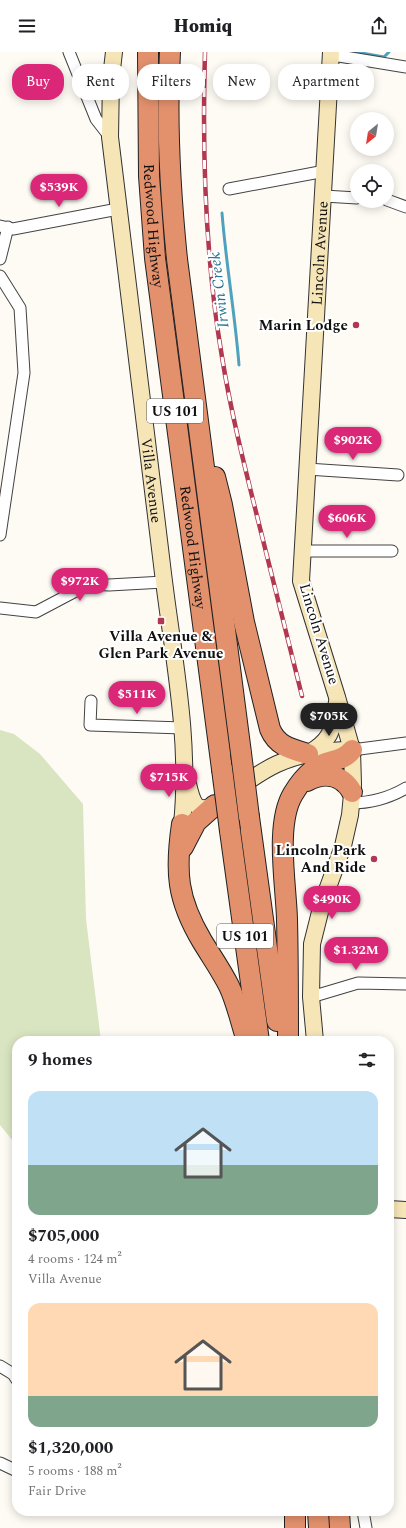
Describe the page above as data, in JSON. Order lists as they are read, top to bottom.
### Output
{
  "streets": {
    "highway": ["Redwood Highway", "US 101"],
    "main road": ["Lincoln Avenue", "Villa Avenue"]
  },
  "crossings": [
    ["Lincoln Avenue", "Villa Avenue"]
  ],
  "water": ["Irwin Creek"],
  "places": {
    "other": ["Marin Lodge", "Lincoln Park And Ride"],
    "transit": ["Villa Avenue & Glen Park Avenue"]
  },
  "north": "bottom left",
  "page": {
    "header": "Homiq",
    "chip": [
      "Buy",
      "Rent",
      "Filters",
      "New",
      "Apartment"
    ],
    "price": [
      "$539K",
      "$902K",
      "$606K",
      "$972K",
      "$511K",
      "$705K",
      "$715K",
      "$490K",
      "$1.32M"
    ],
    "heading": "9 homes",
    "list": [
      {
        "name": "$705,000",
        "note": "4 rooms · 124 m² · Villa Avenue"
      },
      {
        "name": "$1,320,000",
        "note": "5 rooms · 188 m² · Fair Drive"
      }
    ]
  }
}
